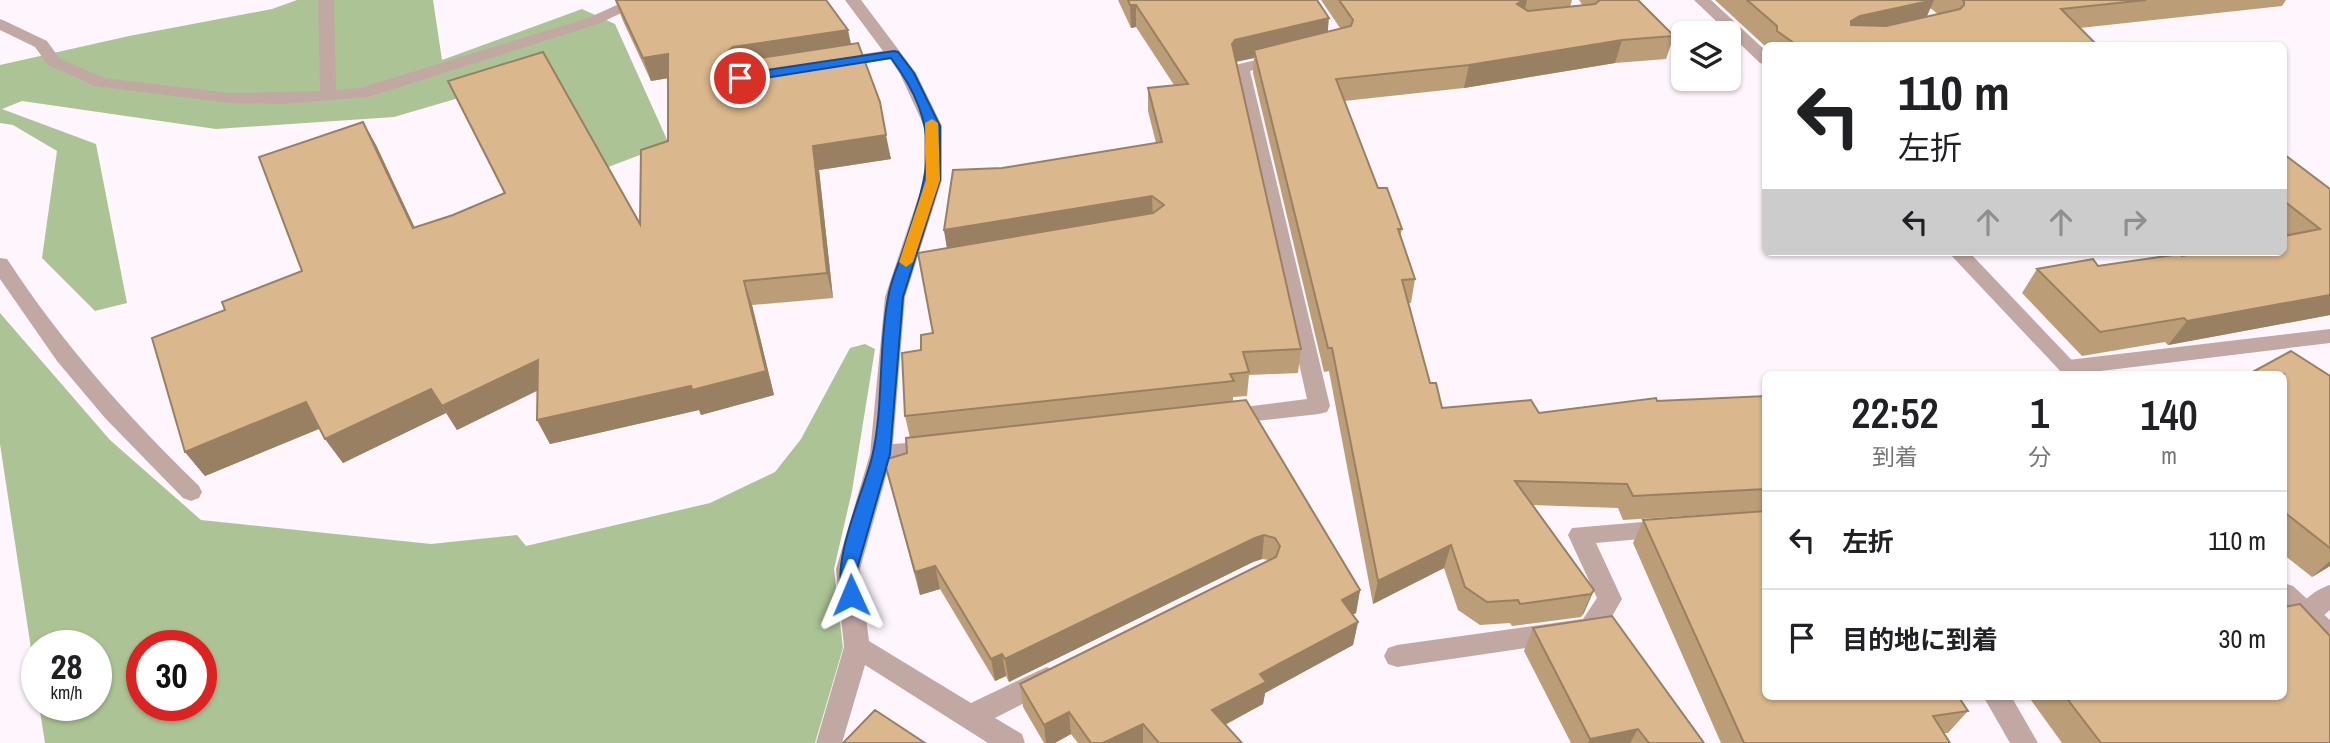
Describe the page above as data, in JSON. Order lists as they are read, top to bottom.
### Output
{
  "page": {
    "turn": ["110 m", "左折"],
    "eta": [
      "22:52",
      "到着",
      "1",
      "分",
      "140",
      "m"
    ],
    "list": [
      {
        "name": "左折",
        "value": "110 m"
      },
      {
        "name": "目的地に到着",
        "value": "30 m"
      }
    ],
    "speed": "28 km/h",
    "limit": "30"
  }
}
